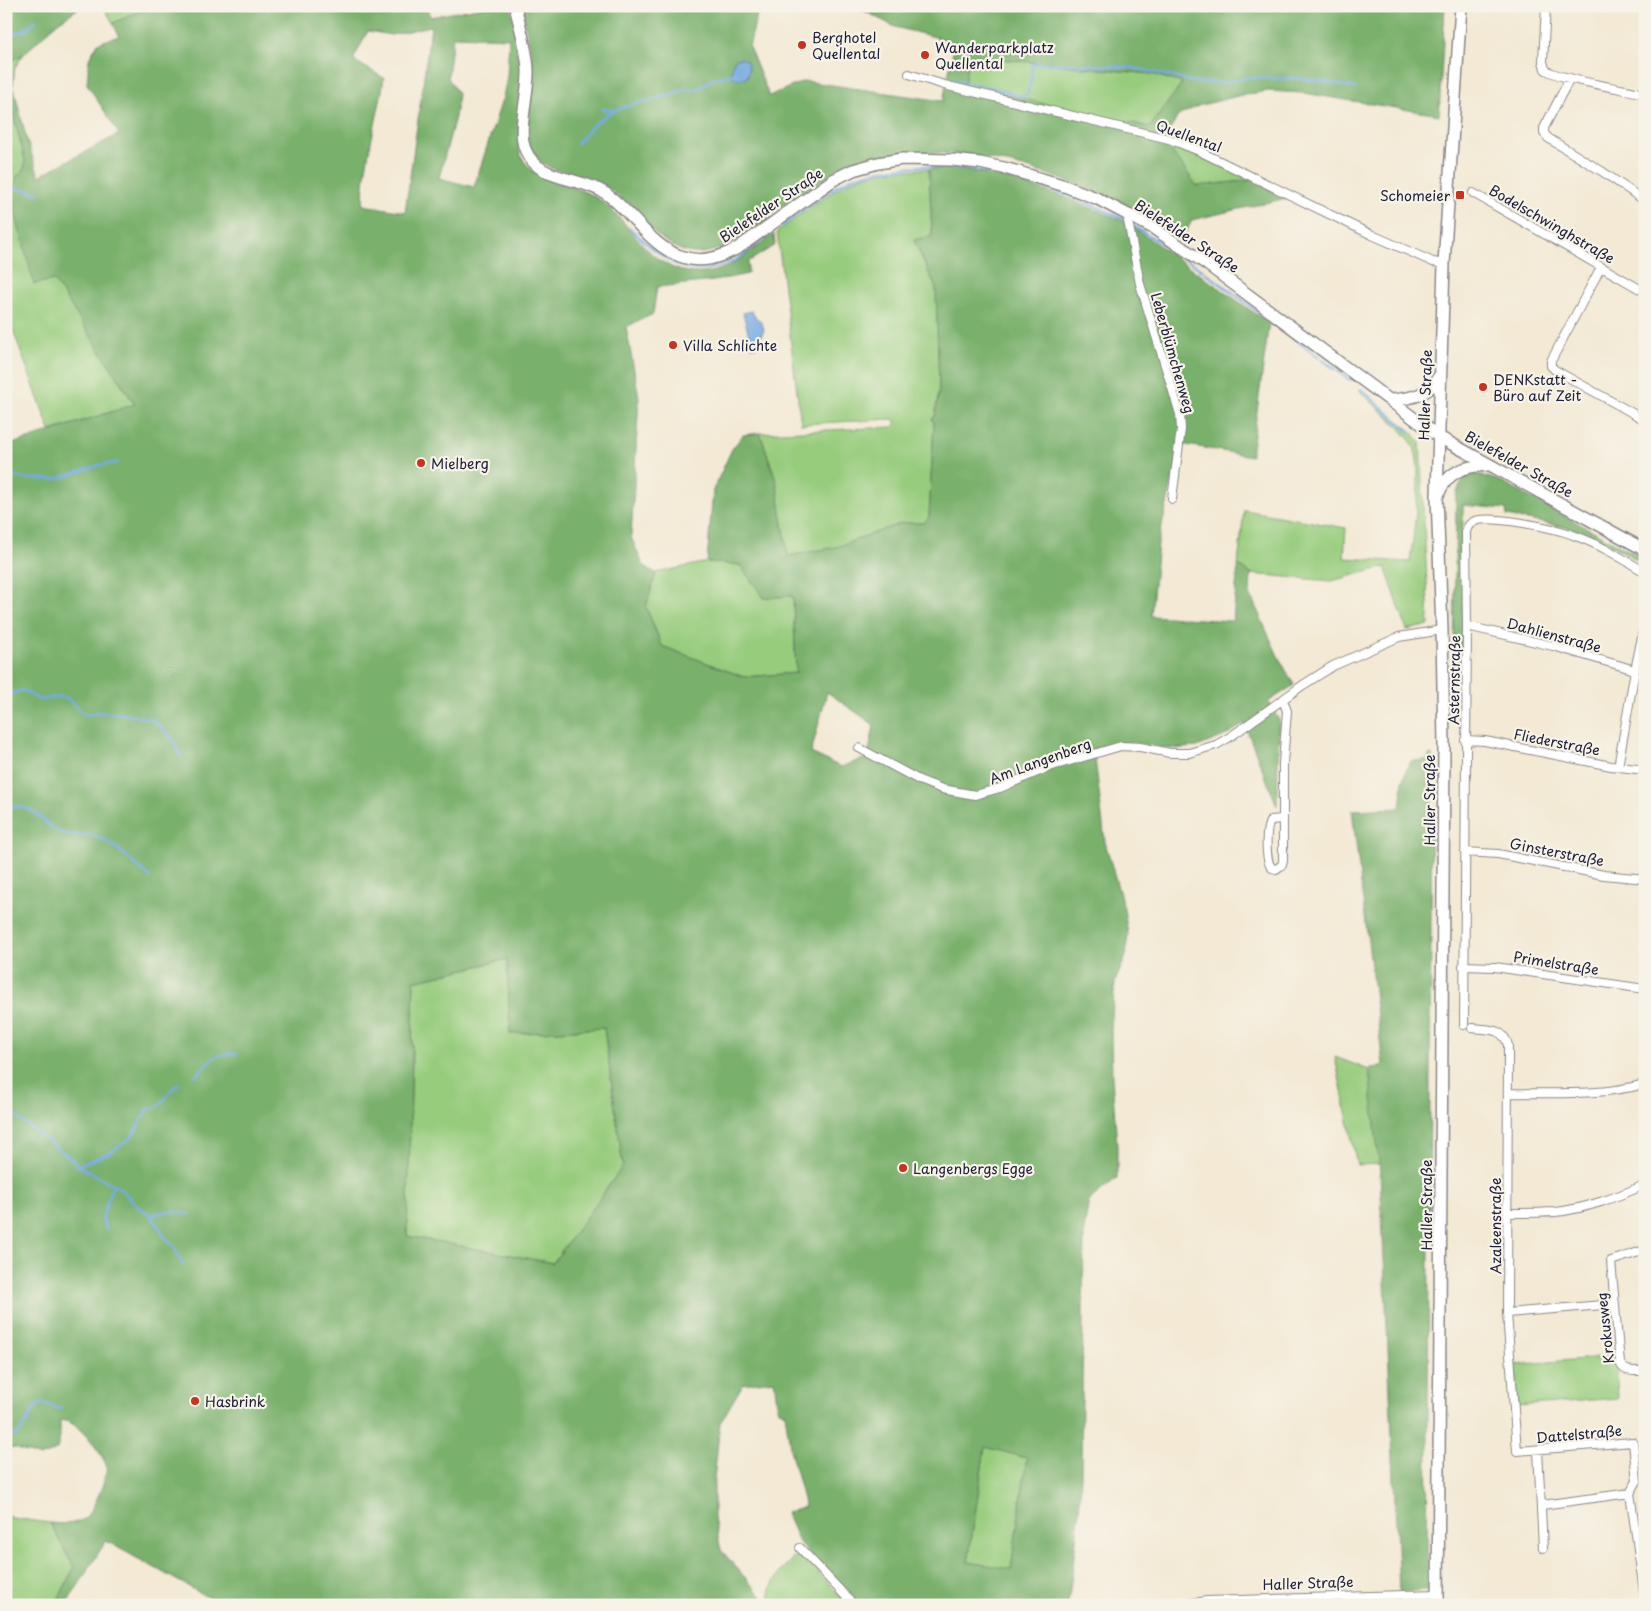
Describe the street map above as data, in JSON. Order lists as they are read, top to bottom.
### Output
{
  "streets": {
    "main road": ["Bielefelder Straße", "Haller Straße"],
    "street": [
      "Quellental",
      "Bodelschwinghstraße",
      "Leberblümchenweg",
      "Dahlienstraße",
      "Asternstraße",
      "Fliederstraße",
      "Am Langenberg",
      "Ginsterstraße",
      "Primelstraße",
      "Azaleenstraße",
      "Krokusweg",
      "Dattelstraße"
    ]
  },
  "crossings": [
    ["Quellental", "Haller Straße"],
    ["Bielefelder Straße", "Leberblümchenweg"],
    ["Bielefelder Straße", "Haller Straße"],
    ["Haller Straße", "Am Langenberg"],
    ["Dahlienstraße", "Asternstraße"],
    ["Asternstraße", "Fliederstraße"],
    ["Asternstraße", "Ginsterstraße"],
    ["Asternstraße", "Primelstraße"],
    ["Asternstraße", "Azaleenstraße"],
    ["Azaleenstraße", "Dattelstraße"]
  ],
  "places": {
    "other": [
      "Berghotel Quellental",
      "Wanderparkplatz Quellental",
      "Villa Schlichte",
      "DENKstatt - Büro auf Zeit",
      "Mielberg",
      "Langenbergs Egge",
      "Hasbrink"
    ],
    "transit": ["Schomeier"]
  }
}
